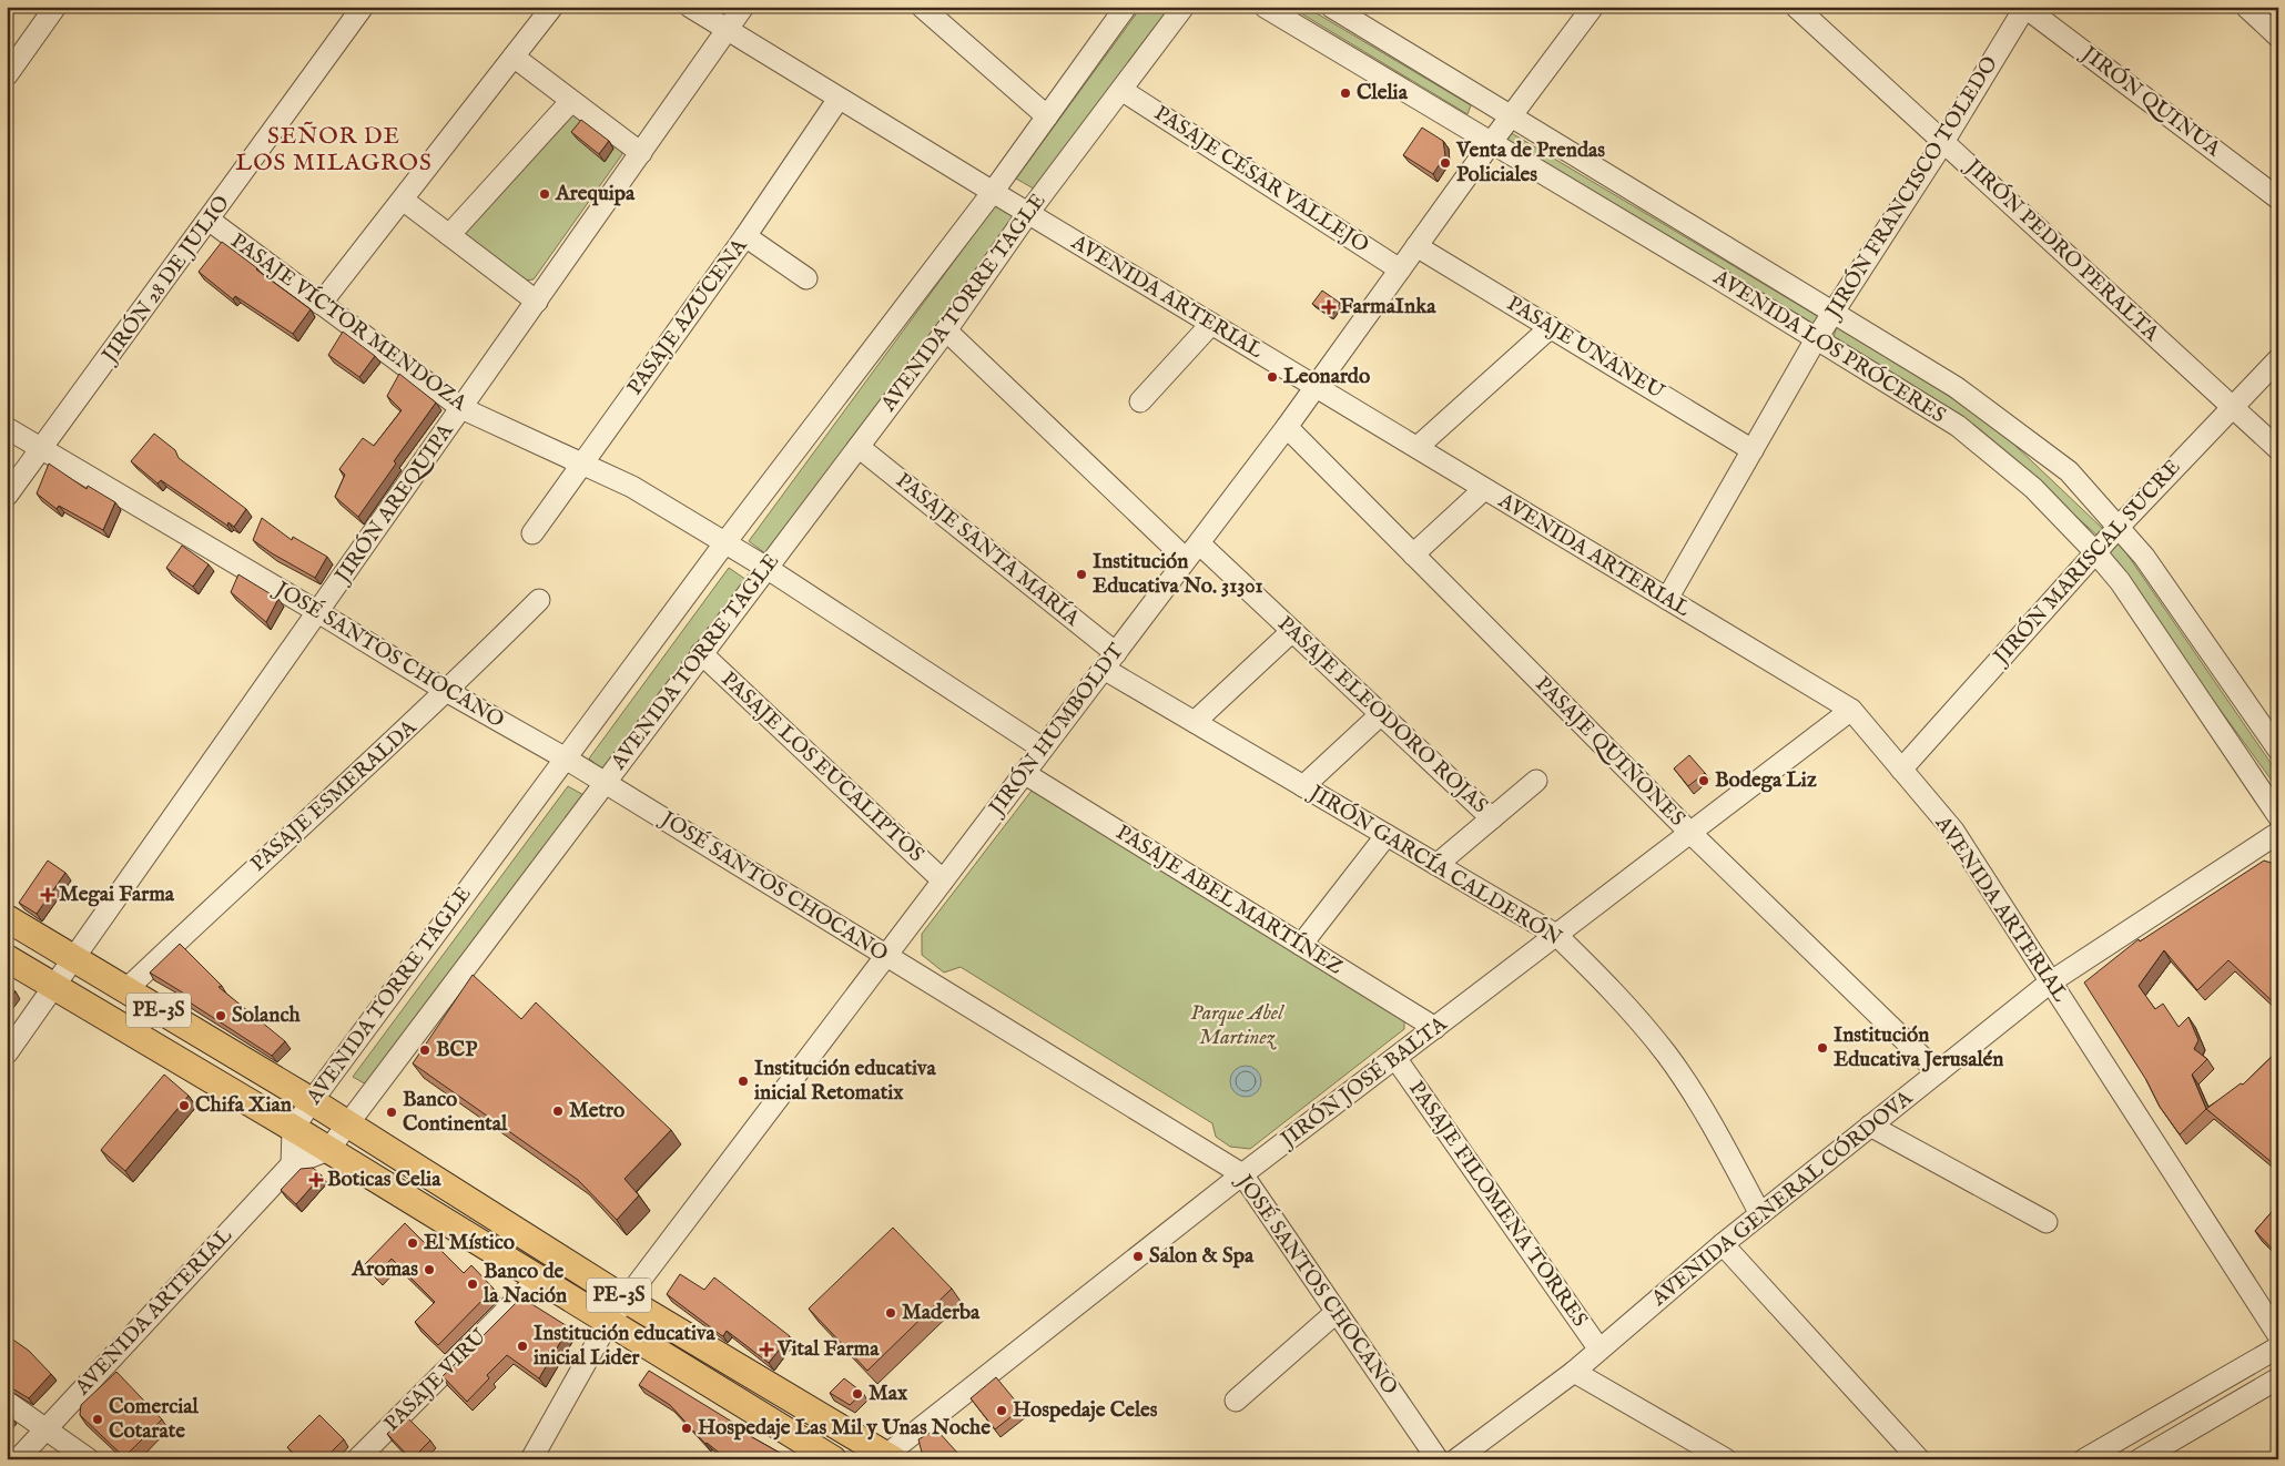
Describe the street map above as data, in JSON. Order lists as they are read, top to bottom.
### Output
{
  "streets": {
    "main road": ["PE-3S"],
    "street": [
      "JIRÓN QUINUA",
      "PASAJE CÉSAR VALLEJO",
      "JIRÓN FRANCISCO TOLEDO",
      "JIRÓN PEDRO PERALTA",
      "JIRÓN 28 DE JULIO",
      "AVENIDA ARTERIAL",
      "AVENIDA TORRE TAGLE",
      "PASAJE AZUCENA",
      "PASAJE VÍCTOR MENDOZA",
      "AVENIDA LOS PRÓCERES",
      "PASAJE UNANEU",
      "JIRÓN AREQUIPA",
      "PASAJE SANTA MARÍA",
      "JIRÓN MARISCAL SUCRE",
      "JOSÉ SANTOS CHOCANO",
      "PASAJE ELEODORO ROJAS",
      "JIRÓN HUMBOLDT",
      "PASAJE QUIÑONES",
      "PASAJE LOS EUCALIPTOS",
      "PASAJE ESMERALDA",
      "JIRÓN GARCÍA CALDERÓN",
      "PASAJE ABEL MARTÍNEZ",
      "JIRÓN JOSÉ BALTA",
      "AVENIDA GENERAL CÓRDOVA",
      "PASAJE FILOMENA TORRES",
      "PASAJE VIRU"
    ]
  },
  "crossings": [
    ["JIRÓN QUINUA", "JIRÓN FRANCISCO TOLEDO"],
    ["PASAJE CÉSAR VALLEJO", "AVENIDA TORRE TAGLE"],
    ["PASAJE CÉSAR VALLEJO", "JIRÓN HUMBOLDT"],
    ["JIRÓN FRANCISCO TOLEDO", "JIRÓN PEDRO PERALTA"],
    ["JIRÓN FRANCISCO TOLEDO", "AVENIDA ARTERIAL"],
    ["JIRÓN FRANCISCO TOLEDO", "AVENIDA LOS PRÓCERES"],
    ["JIRÓN FRANCISCO TOLEDO", "PASAJE UNANEU"],
    ["JIRÓN PEDRO PERALTA", "JIRÓN MARISCAL SUCRE"],
    ["JIRÓN 28 DE JULIO", "PASAJE VÍCTOR MENDOZA"],
    ["JIRÓN 28 DE JULIO", "JOSÉ SANTOS CHOCANO"],
    ["AVENIDA ARTERIAL", "AVENIDA TORRE TAGLE"],
    ["AVENIDA ARTERIAL", "PASAJE AZUCENA"],
    ["AVENIDA ARTERIAL", "JIRÓN AREQUIPA"],
    ["AVENIDA ARTERIAL", "JIRÓN MARISCAL SUCRE"],
    ["AVENIDA ARTERIAL", "JIRÓN HUMBOLDT"],
    ["AVENIDA ARTERIAL", "JIRÓN JOSÉ BALTA"],
    ["AVENIDA ARTERIAL", "AVENIDA GENERAL CÓRDOVA"],
    ["AVENIDA TORRE TAGLE", "PASAJE VÍCTOR MENDOZA"],
    ["AVENIDA TORRE TAGLE", "PASAJE SANTA MARÍA"],
    ["AVENIDA TORRE TAGLE", "JOSÉ SANTOS CHOCANO"],
    ["AVENIDA TORRE TAGLE", "PASAJE ELEODORO ROJAS"],
    ["AVENIDA TORRE TAGLE", "PASAJE LOS EUCALIPTOS"],
    ["AVENIDA TORRE TAGLE", "PE-3S"],
    ["PASAJE AZUCENA", "PASAJE VÍCTOR MENDOZA"],
    ["PASAJE VÍCTOR MENDOZA", "JIRÓN AREQUIPA"],
    ["AVENIDA LOS PRÓCERES", "JIRÓN MARISCAL SUCRE"],
    ["AVENIDA LOS PRÓCERES", "JIRÓN HUMBOLDT"],
    ["PASAJE UNANEU", "JIRÓN HUMBOLDT"],
    ["JIRÓN AREQUIPA", "JOSÉ SANTOS CHOCANO"],
    ["JIRÓN AREQUIPA", "PE-3S"],
    ["PASAJE SANTA MARÍA", "JIRÓN HUMBOLDT"],
    ["PASAJE SANTA MARÍA", "JIRÓN GARCÍA CALDERÓN"],
    ["JOSÉ SANTOS CHOCANO", "JIRÓN HUMBOLDT"],
    ["JOSÉ SANTOS CHOCANO", "PASAJE ESMERALDA"],
    ["JOSÉ SANTOS CHOCANO", "JIRÓN JOSÉ BALTA"],
    ["PASAJE ELEODORO ROJAS", "JIRÓN HUMBOLDT"],
    ["JIRÓN HUMBOLDT", "PASAJE QUIÑONES"],
    ["JIRÓN HUMBOLDT", "PASAJE LOS EUCALIPTOS"],
    ["JIRÓN HUMBOLDT", "JIRÓN GARCÍA CALDERÓN"],
    ["JIRÓN HUMBOLDT", "PASAJE ABEL MARTÍNEZ"],
    ["JIRÓN HUMBOLDT", "PE-3S"],
    ["PASAJE QUIÑONES", "JIRÓN JOSÉ BALTA"],
    ["PASAJE QUIÑONES", "AVENIDA GENERAL CÓRDOVA"],
    ["PASAJE ESMERALDA", "PE-3S"],
    ["JIRÓN GARCÍA CALDERÓN", "JIRÓN JOSÉ BALTA"],
    ["JIRÓN GARCÍA CALDERÓN", "AVENIDA GENERAL CÓRDOVA"],
    ["PASAJE ABEL MARTÍNEZ", "JIRÓN JOSÉ BALTA"],
    ["PE-3S", "JIRÓN JOSÉ BALTA"],
    ["PE-3S", "PASAJE VIRU"],
    ["JIRÓN JOSÉ BALTA", "PASAJE FILOMENA TORRES"],
    ["AVENIDA GENERAL CÓRDOVA", "PASAJE FILOMENA TORRES"]
  ],
  "districts": ["SEÑOR DE LOS MILAGROS"],
  "parks": ["Parque Abel Martinez"],
  "places": {
    "other": [
      "Clelia",
      "Venta de Prendas Policiales",
      "Arequipa",
      "Leonardo",
      "Institución Educativa No. 31301",
      "Bodega Liz",
      "Solanch",
      "Institución Educativa Jerusalén",
      "BCP",
      "Institución educativa inicial Retomatix",
      "Chifa Xian",
      "Metro",
      "Banco Continental",
      "El Místico",
      "Salon & Spa",
      "Aromas",
      "Banco de la Nación",
      "Maderba",
      "Institución educativa inicial Lider",
      "Max",
      "Hospedaje Celes",
      "Comercial Cotarate",
      "Hospedaje Las Mil y Unas Noche"
    ],
    "health": [
      "FarmaInka",
      "Megai Farma",
      "Boticas Celia",
      "Vital Farma"
    ]
  }
}
